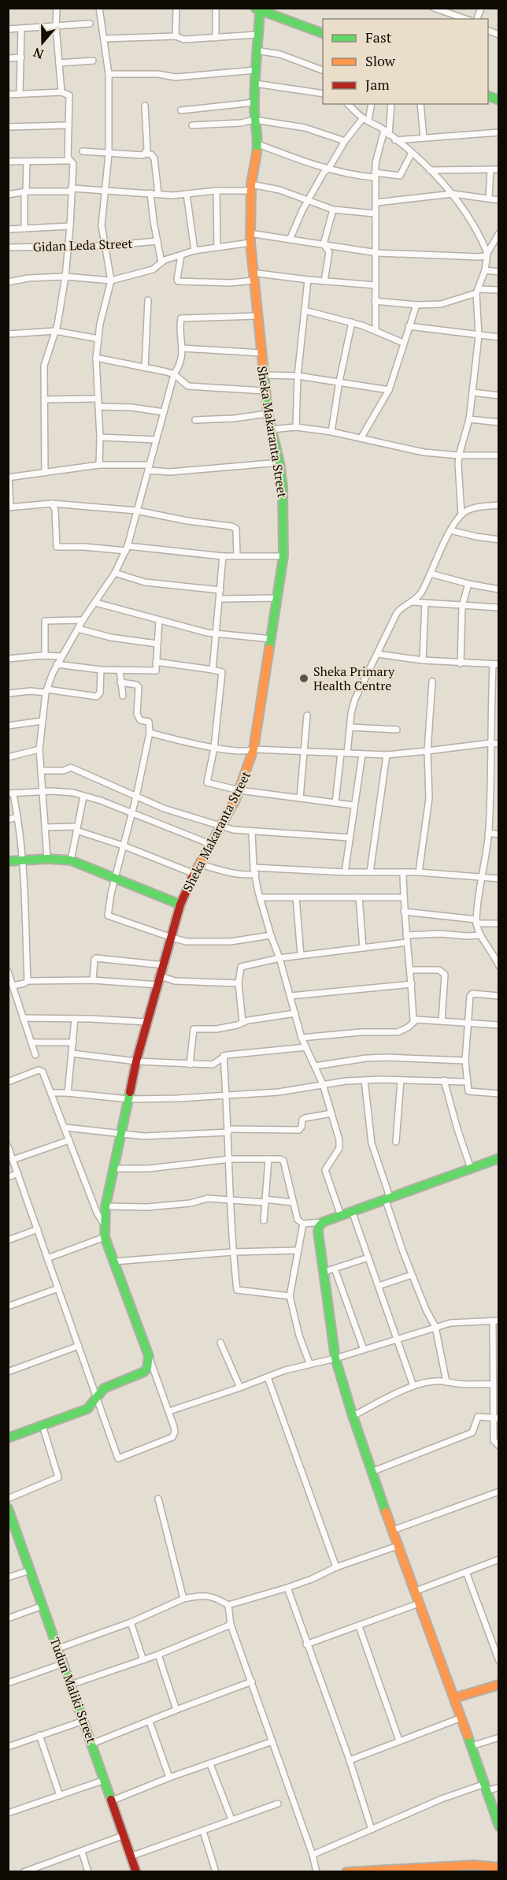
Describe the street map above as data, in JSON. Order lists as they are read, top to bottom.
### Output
{
  "streets": {
    "street": ["Gidan Leda Street", "Sheka Makaranta Street", "Tudun Maliki Street"]
  },
  "places": ["Sheka Primary Health Centre"],
  "legend": ["Fast", "Slow", "Jam"],
  "north": "bottom"
}
